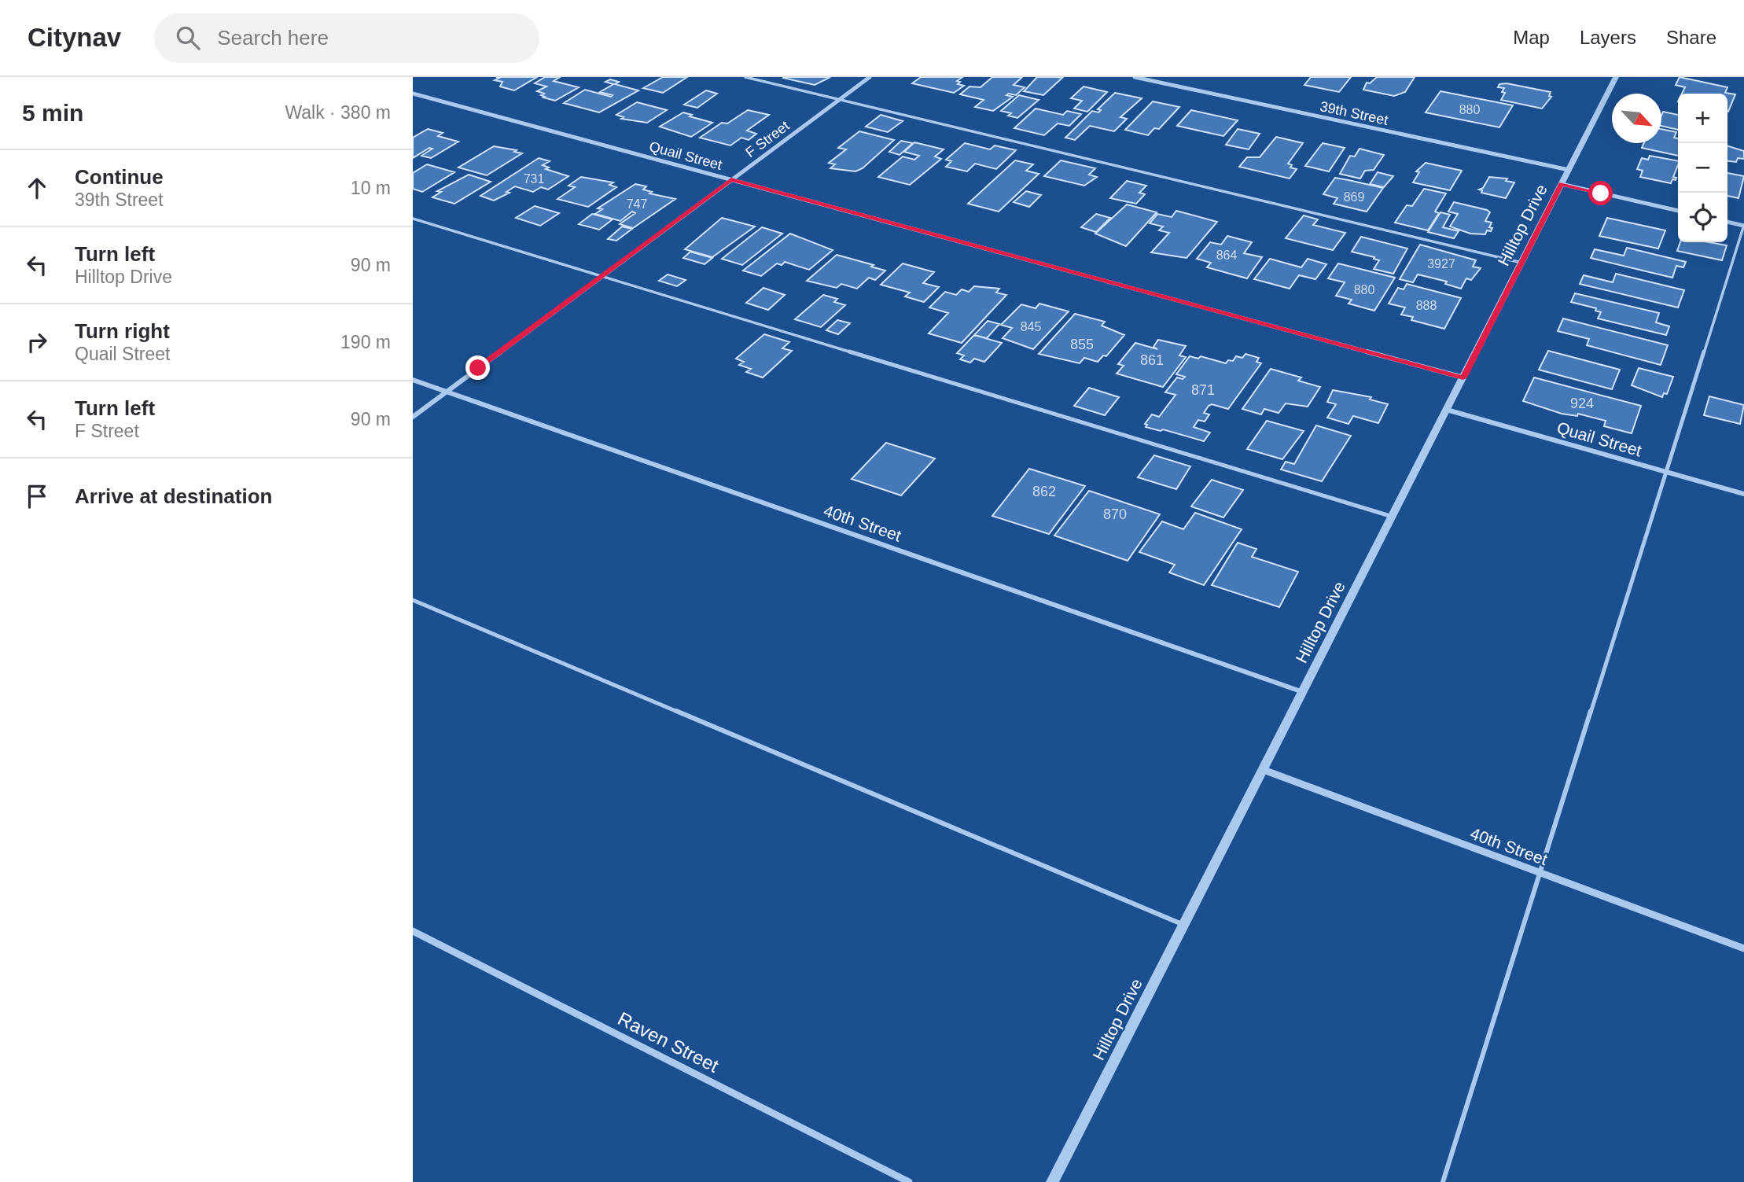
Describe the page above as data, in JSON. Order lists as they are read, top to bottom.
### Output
{
  "streets": {
    "street": [
      "39th Street",
      "F Street",
      "Quail Street",
      "Hilltop Drive",
      "40th Street",
      "Raven Street"
    ]
  },
  "crossings": [
    ["39th Street", "Hilltop Drive"],
    ["F Street", "Quail Street"],
    ["F Street", "40th Street"],
    ["Quail Street", "Hilltop Drive"],
    ["Hilltop Drive", "40th Street"]
  ],
  "house_numbers": [
    "880",
    "731",
    "869",
    "747",
    "864",
    "3927",
    "880",
    "888",
    "845",
    "855",
    "861",
    "871",
    "924",
    "862",
    "870"
  ],
  "north": "bottom right",
  "page": {
    "header": "Citynav",
    "search": "Search here",
    "nav": ["Map", "Layers", "Share"],
    "heading": ["5 min", "Walk · 380 m"],
    "map_buttons": ["+", "−"],
    "list": [
      ["Continue", "39th Street", "10 m"],
      ["Turn left", "Hilltop Drive", "90 m"],
      ["Turn right", "Quail Street", "190 m"],
      ["Turn left", "F Street", "90 m"],
      "Arrive at destination"
    ]
  }
}
